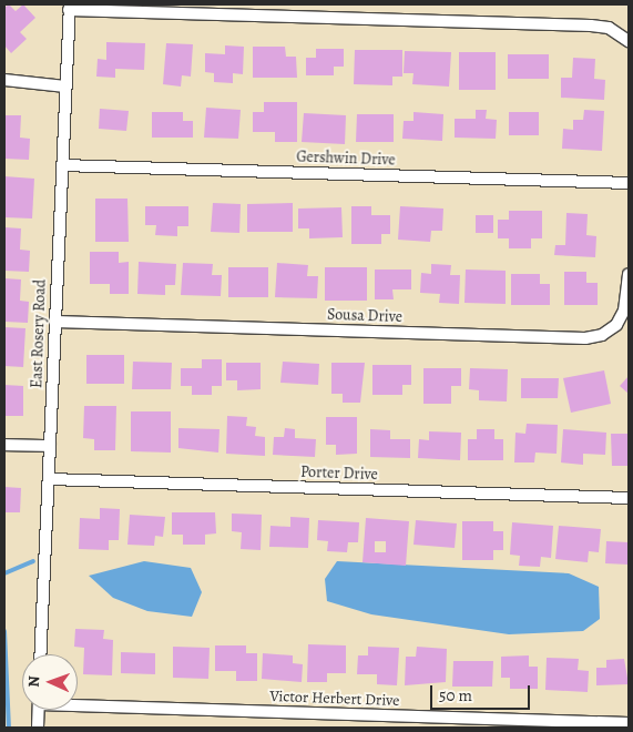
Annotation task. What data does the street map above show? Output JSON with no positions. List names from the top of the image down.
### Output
{
  "streets": {
    "street": [
      "Gershwin Drive",
      "Sousa Drive",
      "East Rosery Road",
      "Porter Drive",
      "Victor Herbert Drive"
    ]
  },
  "crossings": [
    ["Gershwin Drive", "East Rosery Road"],
    ["Sousa Drive", "East Rosery Road"],
    ["East Rosery Road", "Porter Drive"]
  ],
  "scale_bar": "50 m",
  "north": "left"
}
